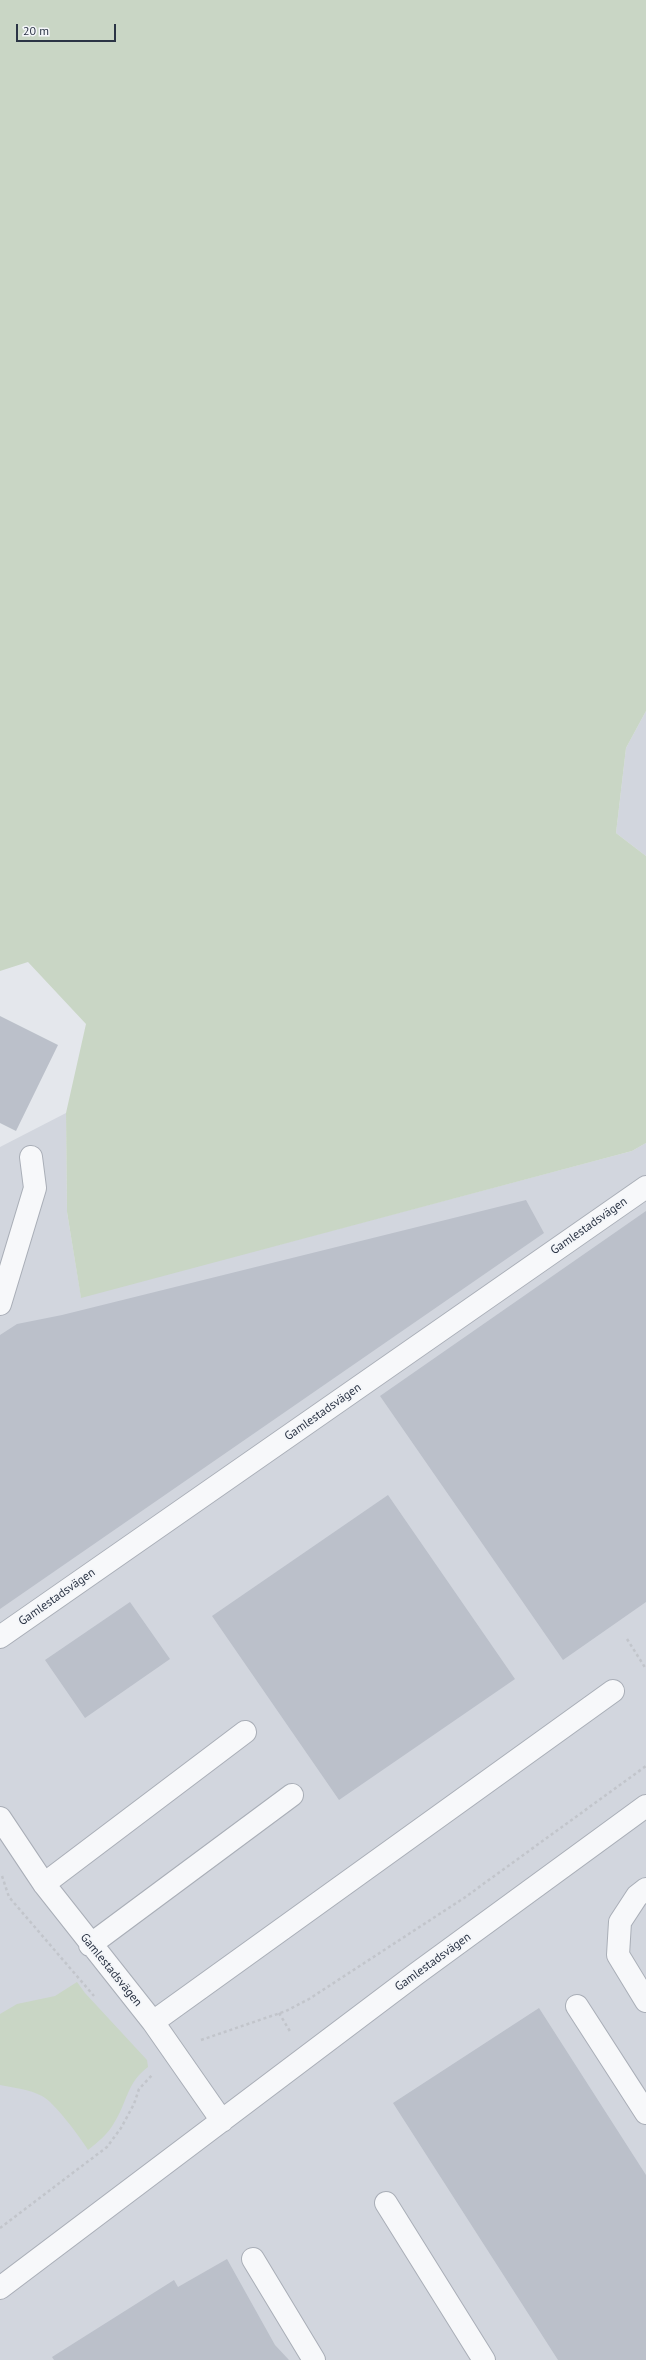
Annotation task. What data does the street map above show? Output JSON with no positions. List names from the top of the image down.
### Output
{
  "streets": {
    "street": ["Gamlestadsvägen"]
  },
  "scale_bar": "20 m"
}
